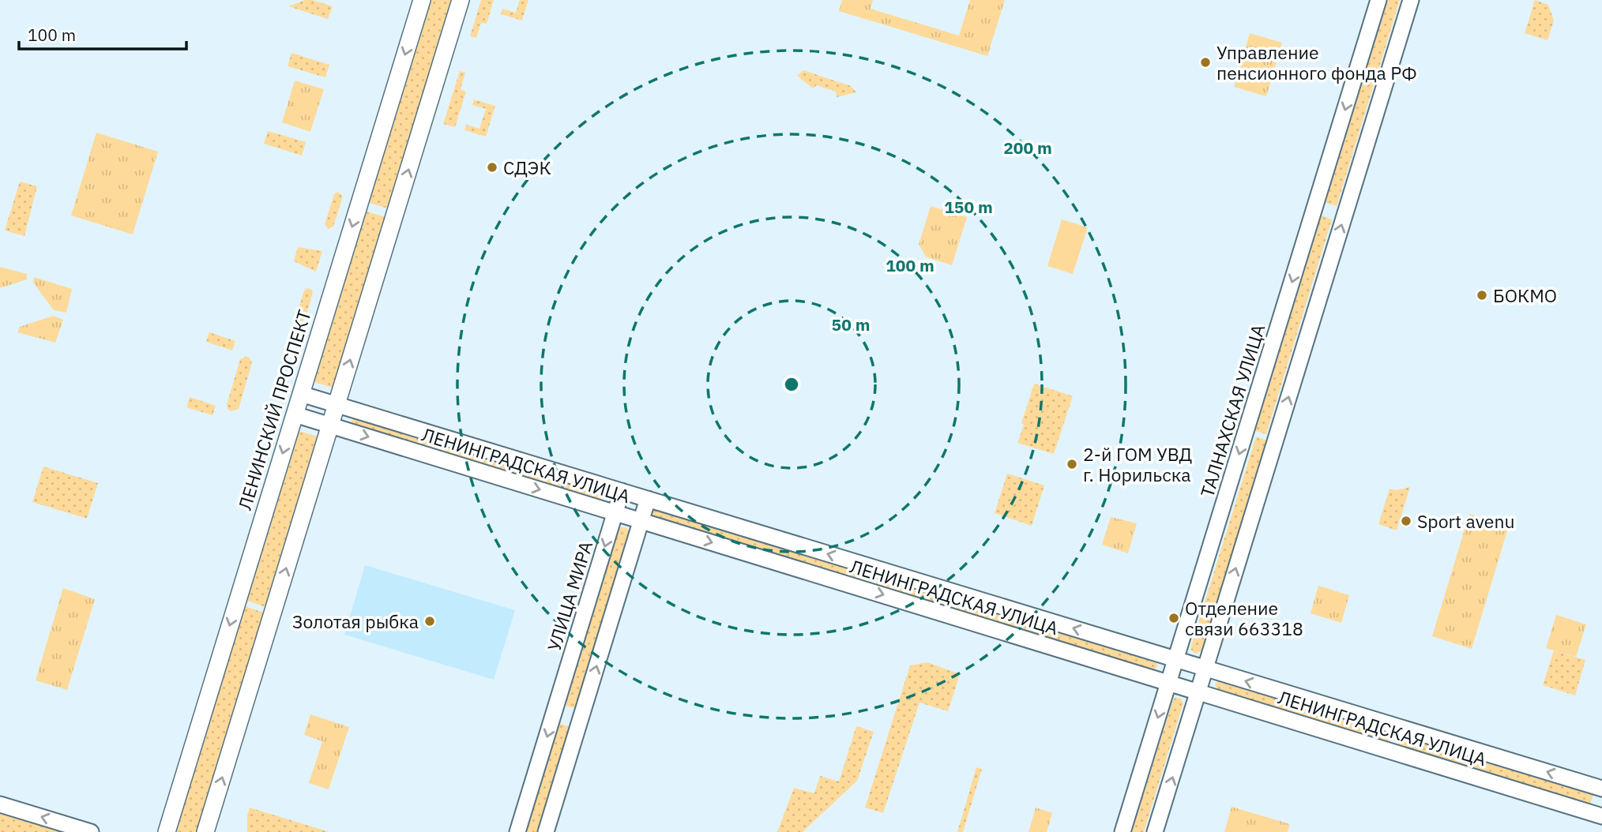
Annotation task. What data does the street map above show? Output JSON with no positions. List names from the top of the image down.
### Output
{
  "streets": {
    "main road": ["ЛЕНИНСКИЙ ПРОСПЕКТ"],
    "street": ["ТАЛНАХСКАЯ УЛИЦА", "ЛЕНИНГРАДСКАЯ УЛИЦА", "УЛИЦА МИРА"]
  },
  "crossings": [
    ["ЛЕНИНСКИЙ ПРОСПЕКТ", "ЛЕНИНГРАДСКАЯ УЛИЦА"],
    ["ТАЛНАХСКАЯ УЛИЦА", "ЛЕНИНГРАДСКАЯ УЛИЦА"],
    ["ЛЕНИНГРАДСКАЯ УЛИЦА", "УЛИЦА МИРА"]
  ],
  "places": [
    "Управление пенсионного фонда РФ",
    "СДЭК",
    "БОКМО",
    "2-й ГОМ УВД г. Норильска",
    "Sport avenu",
    "Отделение связи 663318",
    "Золотая рыбка"
  ],
  "scale_bar": "100 m",
  "rings": [
    "200 m",
    "150 m",
    "100 m",
    "50 m"
  ]
}
